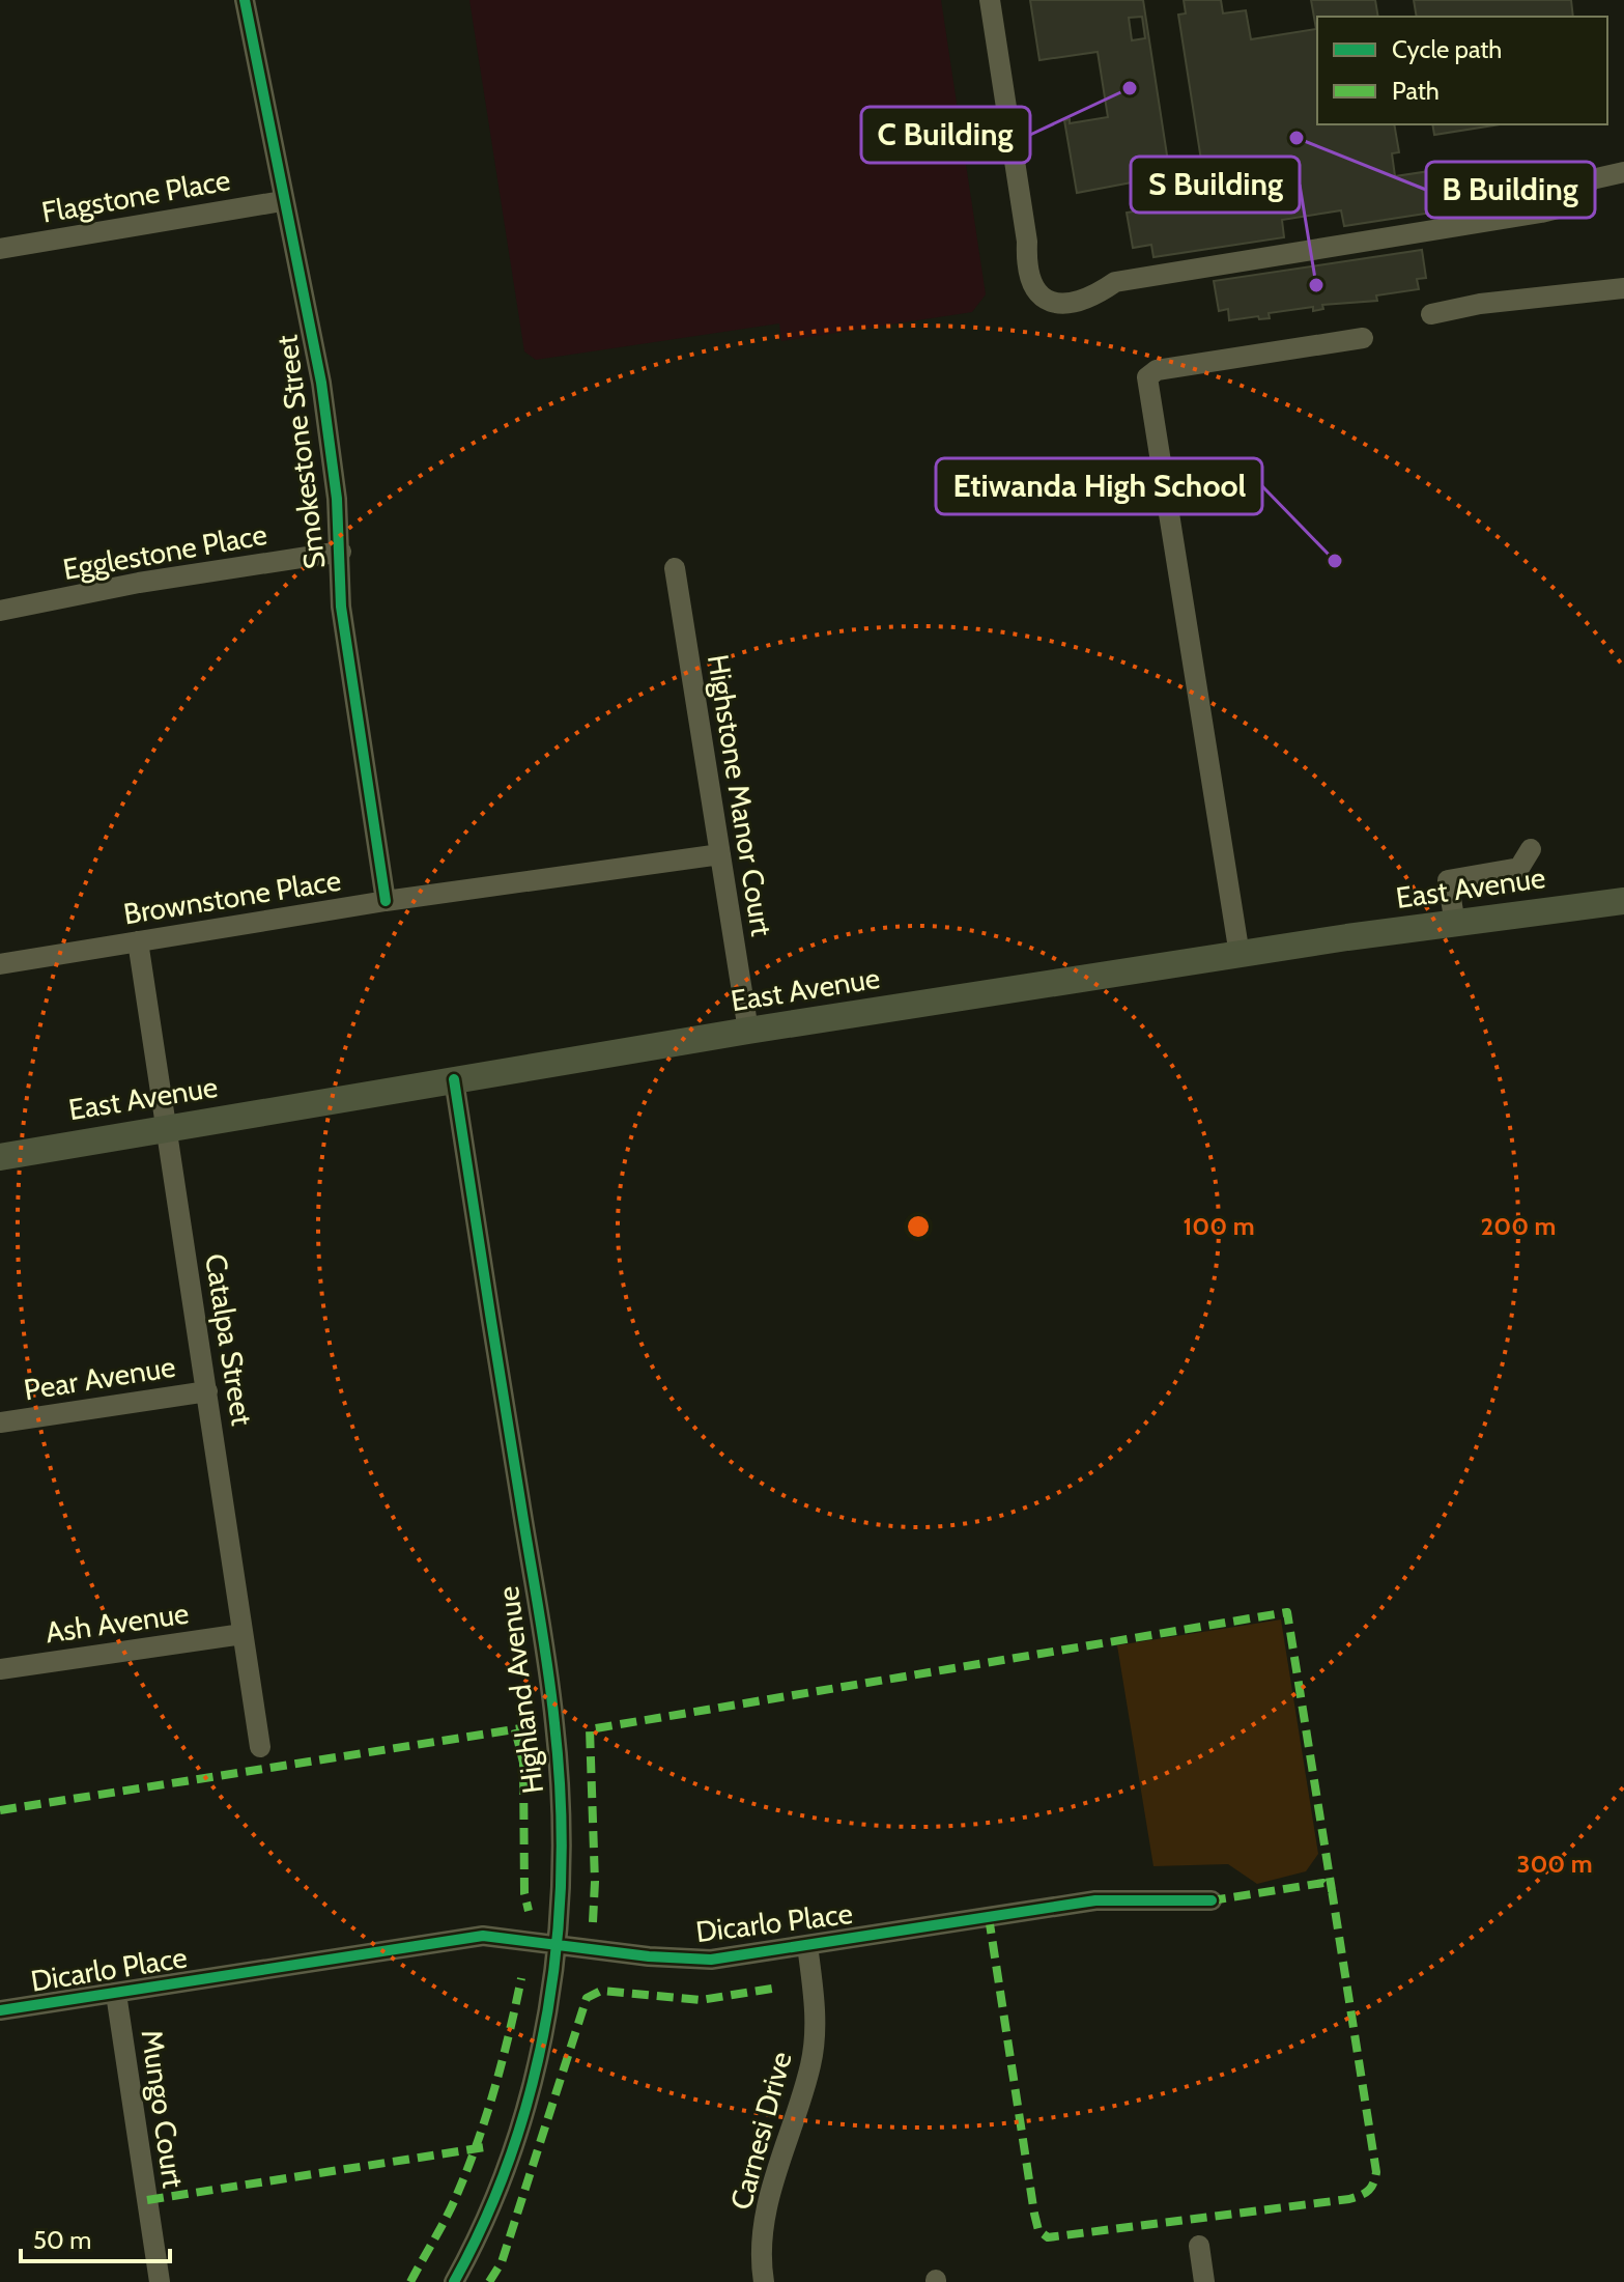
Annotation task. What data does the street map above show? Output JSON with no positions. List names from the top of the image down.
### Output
{
  "streets": {
    "main road": ["East Avenue"],
    "street": [
      "Flagstone Place",
      "Smokestone Street",
      "Egglestone Place",
      "Highstone Manor Court",
      "Brownstone Place",
      "Catalpa Street",
      "Pear Avenue",
      "Ash Avenue",
      "Highland Avenue",
      "Dicarlo Place",
      "Mungo Court",
      "Carnesi Drive"
    ]
  },
  "crossings": [
    ["Flagstone Place", "Smokestone Street"],
    ["Smokestone Street", "Egglestone Place"],
    ["Smokestone Street", "Brownstone Place"],
    ["Highstone Manor Court", "East Avenue"],
    ["Highstone Manor Court", "Brownstone Place"],
    ["East Avenue", "Catalpa Street"],
    ["East Avenue", "Highland Avenue"],
    ["Brownstone Place", "Catalpa Street"],
    ["Catalpa Street", "Pear Avenue"],
    ["Catalpa Street", "Ash Avenue"],
    ["Highland Avenue", "Dicarlo Place"],
    ["Dicarlo Place", "Mungo Court"],
    ["Dicarlo Place", "Carnesi Drive"]
  ],
  "places": [
    "C Building",
    "B Building",
    "S Building",
    "Etiwanda High School"
  ],
  "legend": ["Cycle path", "Path"],
  "scale_bar": "50 m",
  "rings": ["100 m", "200 m", "300 m"]
}
